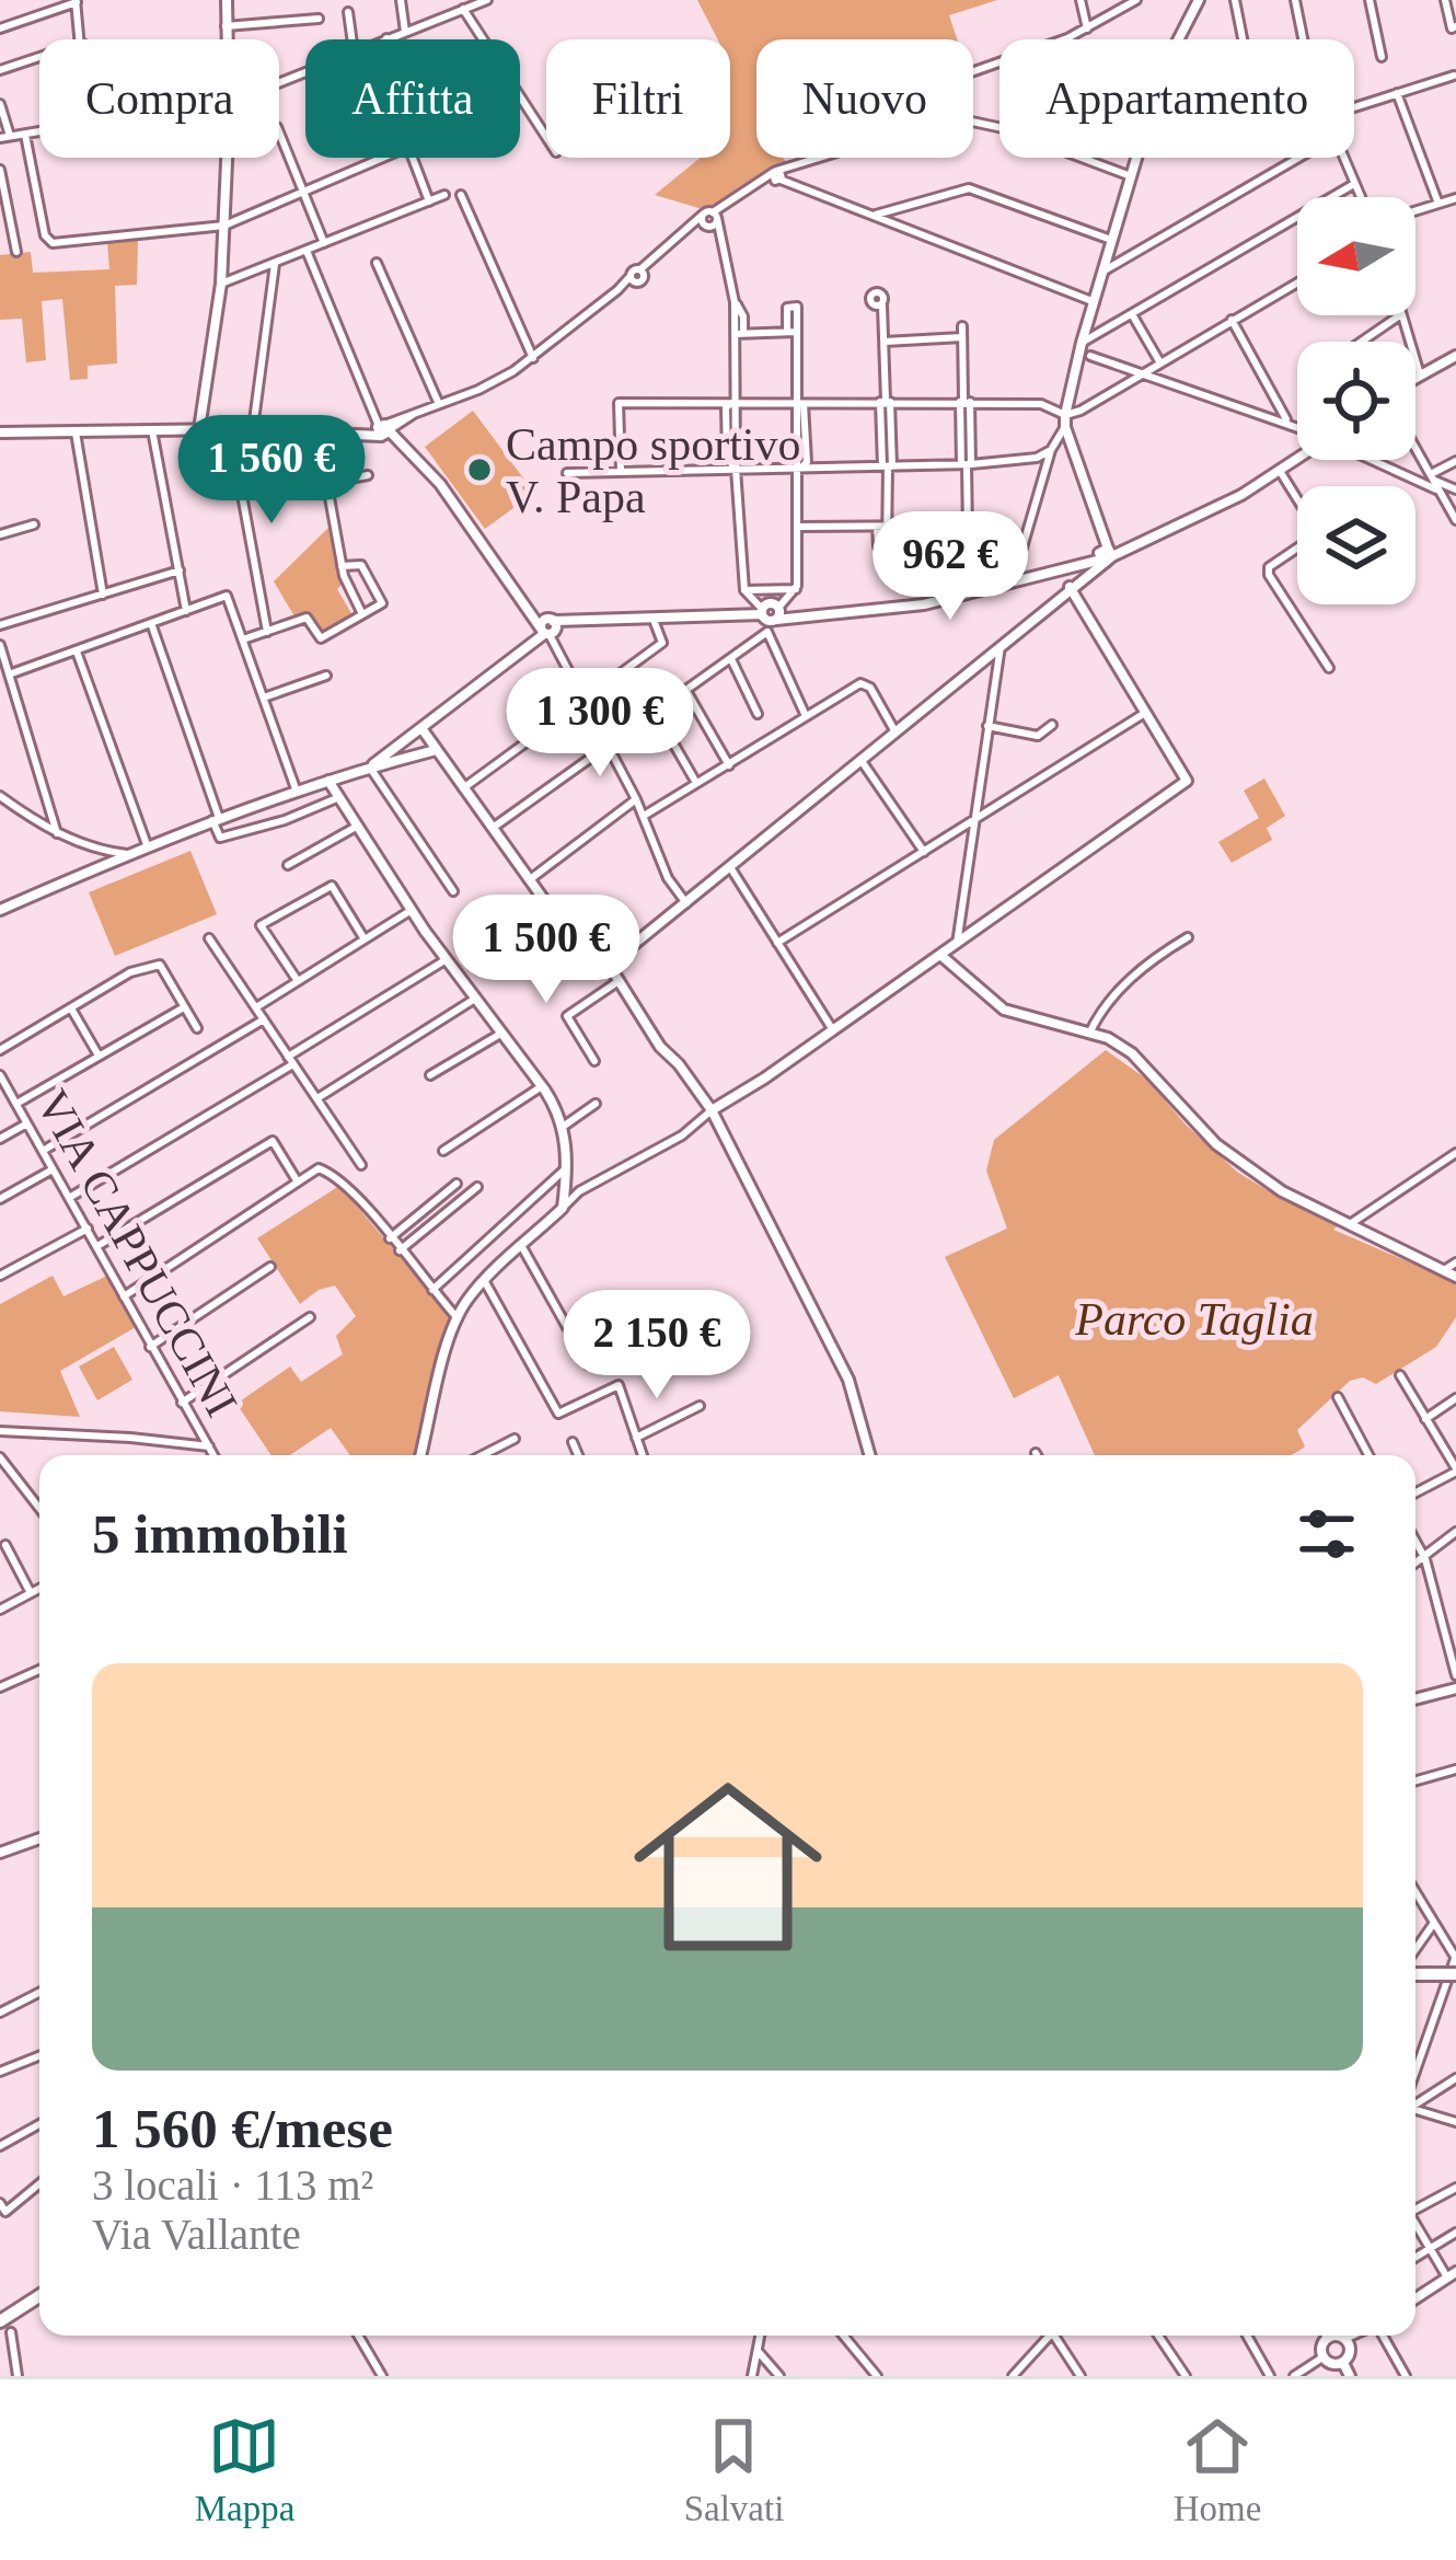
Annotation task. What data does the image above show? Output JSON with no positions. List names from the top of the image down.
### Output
{
  "streets": {
    "street": ["VIA CAPPUCCINI"]
  },
  "parks": ["Parco Taglia"],
  "places": ["Campo sportivo V. Papa"],
  "north": "left",
  "page": {
    "chip": [
      "Compra",
      "Affitta",
      "Filtri",
      "Nuovo",
      "Appartamento"
    ],
    "price": [
      "1 560 €",
      "962 €",
      "1 300 €",
      "1 500 €",
      "2 150 €"
    ],
    "heading": "5 immobili",
    "list": [
      {
        "name": "1 560 €/mese",
        "note": "3 locali · 113 m² · Via Vallante"
      }
    ],
    "tabs": ["Mappa", "Salvati", "Home"]
  }
}
